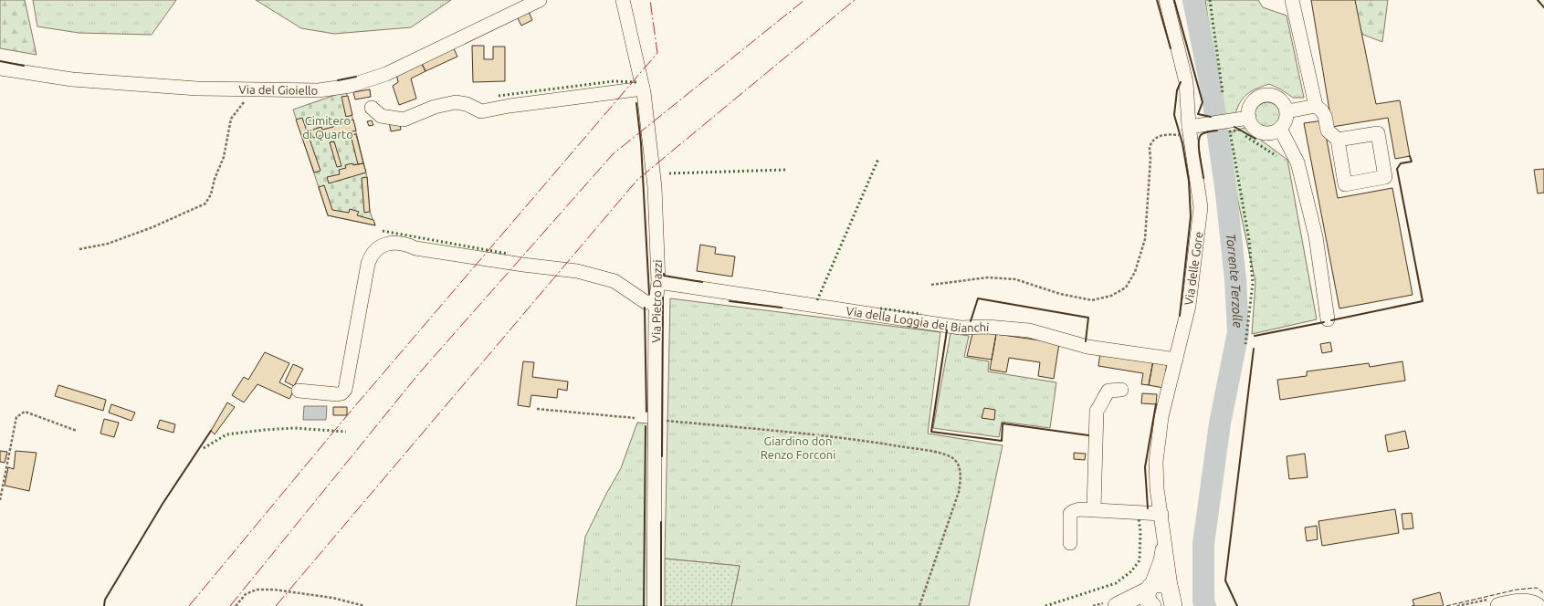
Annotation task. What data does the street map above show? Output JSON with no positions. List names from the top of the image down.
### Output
{
  "streets": {
    "main road": ["Via delle Gore"],
    "street": ["Via del Gioiello", "Via Pietro Dazzi", "Via della Loggia dei Bianchi"]
  },
  "crossings": [
    ["Via delle Gore", "Via della Loggia dei Bianchi"],
    ["Via Pietro Dazzi", "Via della Loggia dei Bianchi"]
  ],
  "water": ["Torrente Terzolle"],
  "parks": ["Cimitero di Quarto", "Giardino don Renzo Forconi"]
}
